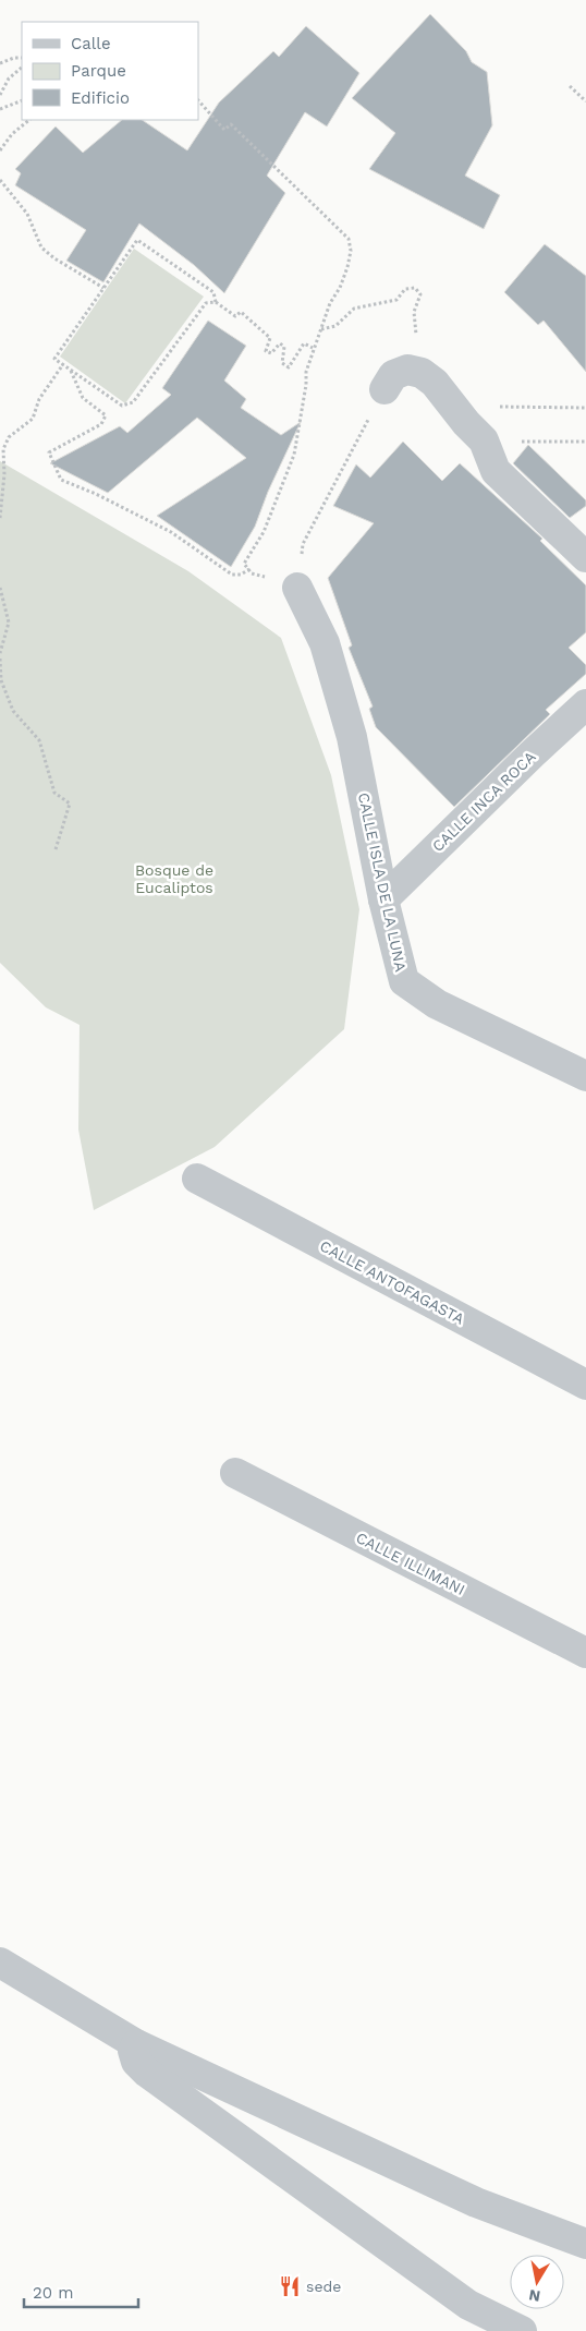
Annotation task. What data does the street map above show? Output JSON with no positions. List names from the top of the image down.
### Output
{
  "streets": {
    "street": [
      "CALLE INCA ROCA",
      "CALLE ISLA DE LA LUNA",
      "CALLE ANTOFAGASTA",
      "CALLE ILLIMANI"
    ]
  },
  "crossings": [
    ["CALLE INCA ROCA", "CALLE ISLA DE LA LUNA"]
  ],
  "parks": ["Bosque de Eucaliptos"],
  "places": {
    "restaurant": ["sede"]
  },
  "legend": ["Calle", "Parque", "Edificio"],
  "scale_bar": "20 m",
  "north": "bottom"
}
